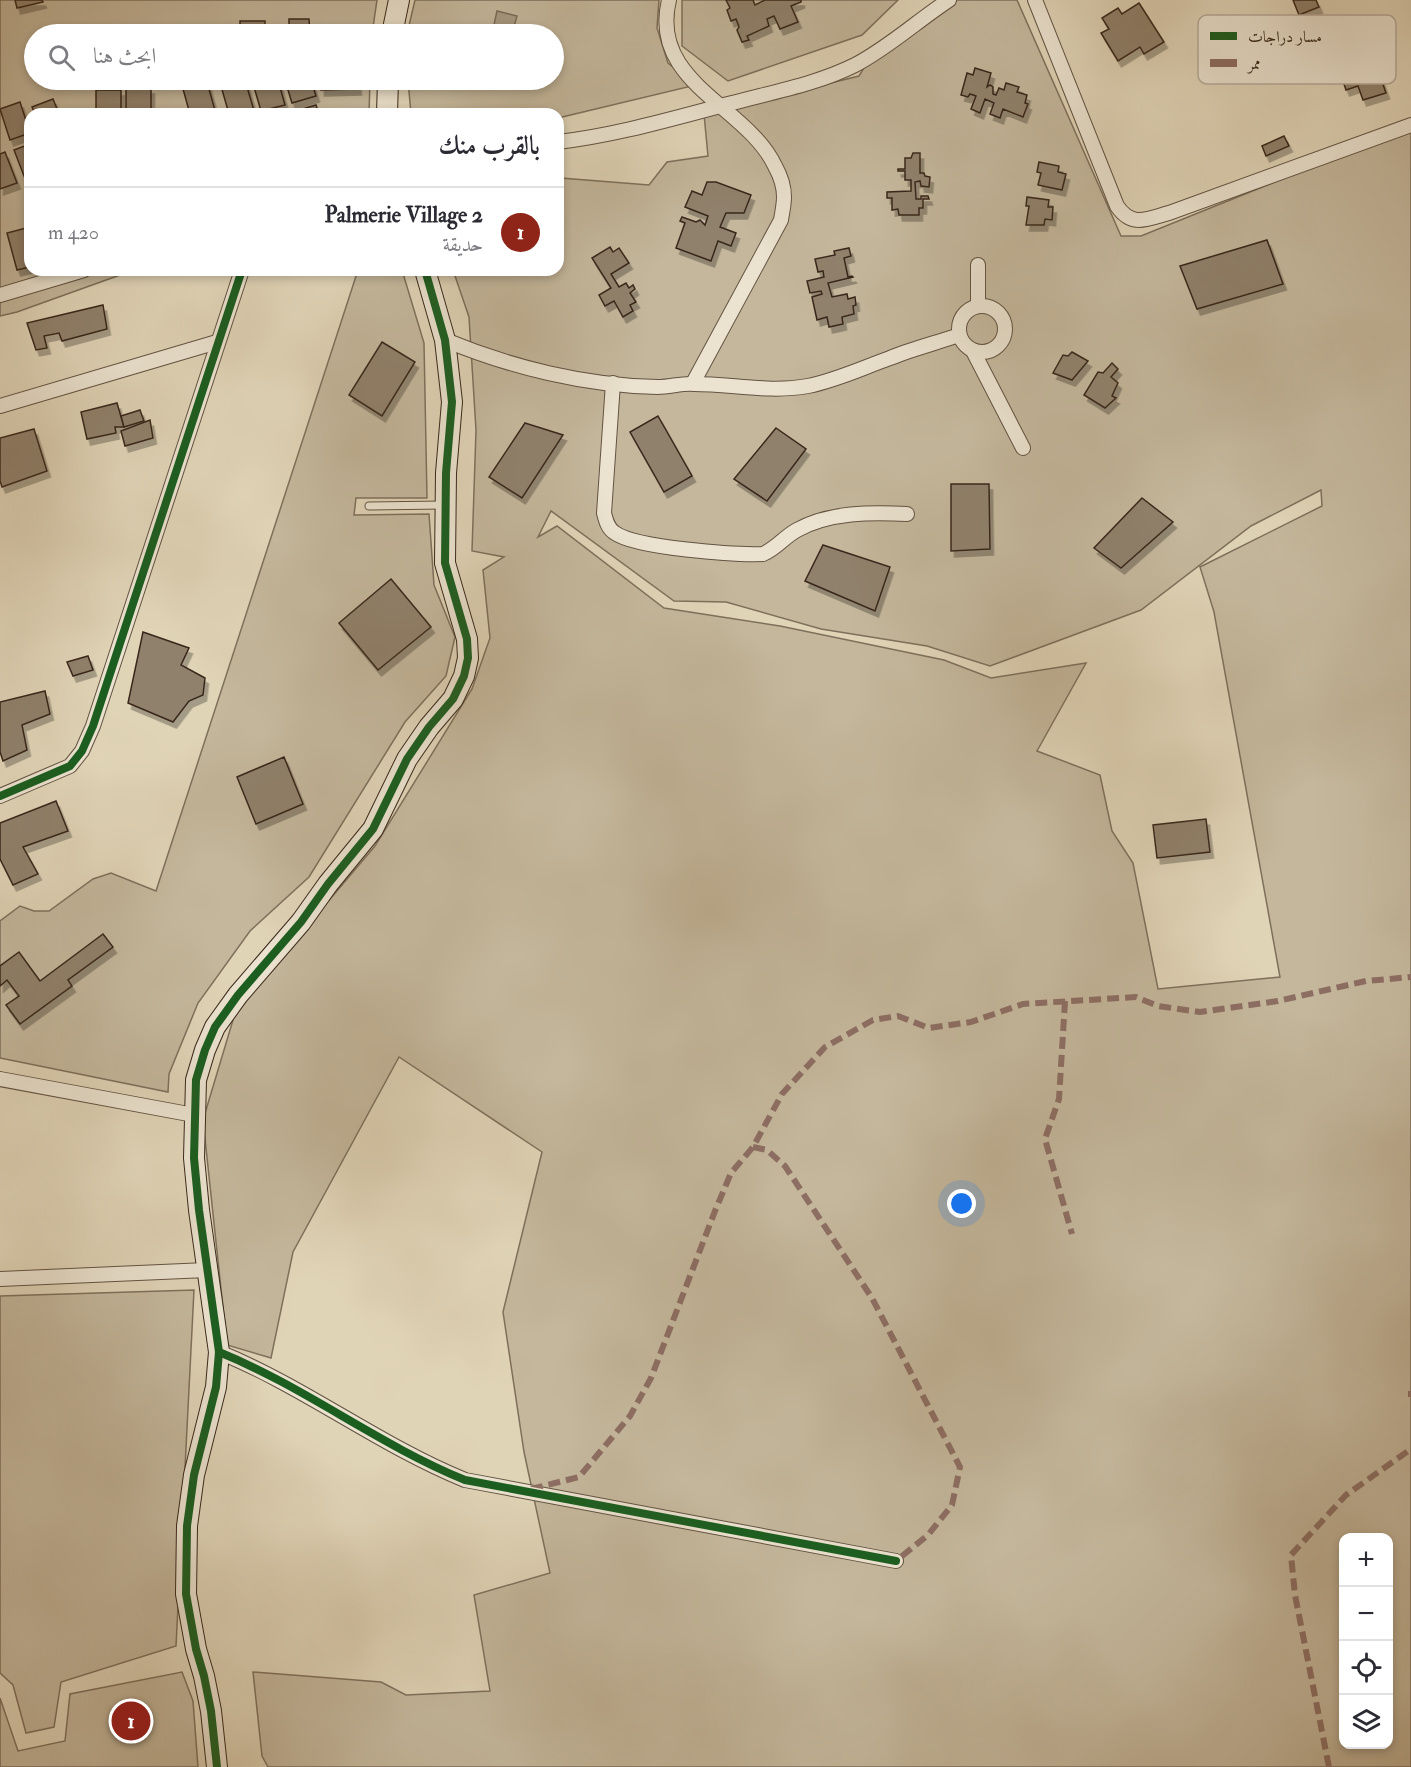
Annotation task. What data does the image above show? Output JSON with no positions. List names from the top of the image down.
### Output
{
  "legend": ["مسار دراجات", "ممر"],
  "page": {
    "search": "ابحث هنا",
    "heading": "بالقرب منك",
    "list": [
      {
        "mark": "1",
        "name": "Palmerie Village 2",
        "note": "حديقة",
        "value": "420 m"
      }
    ],
    "map_buttons": ["+", "−"],
    "pins": "1"
  }
}
